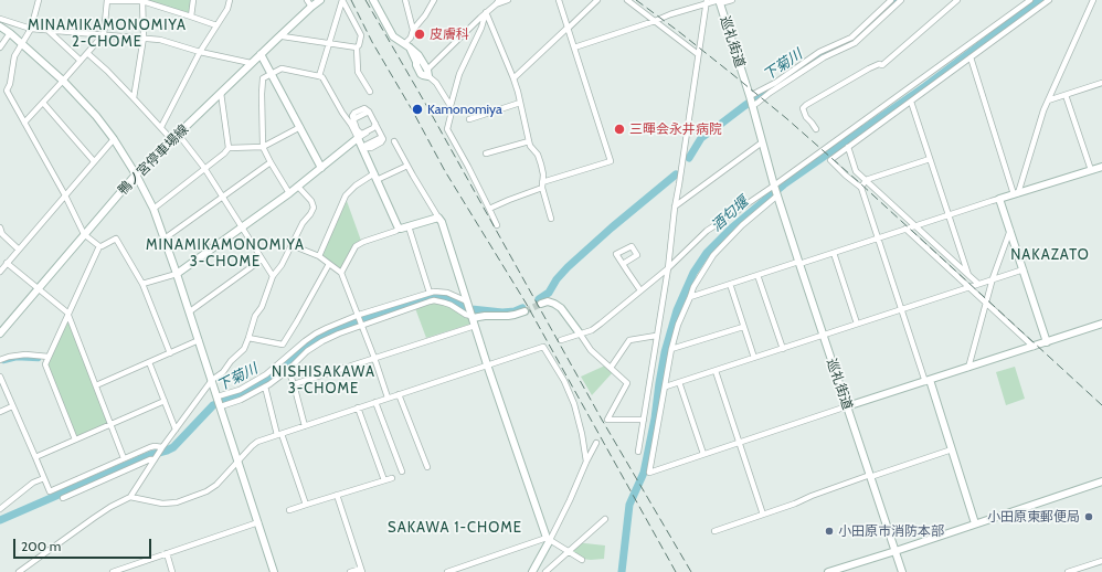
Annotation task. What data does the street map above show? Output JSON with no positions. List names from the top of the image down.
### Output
{
  "streets": {
    "street": ["巡礼街道", "鴨ノ宮停車場線"]
  },
  "districts": [
    "MINAMIKAMONOMIYA 2-CHOME",
    "MINAMIKAMONOMIYA 3-CHOME",
    "NAKAZATO",
    "NISHISAKAWA 3-CHOME",
    "SAKAWA 1-CHOME"
  ],
  "water": ["下菊川", "酒匂堰"],
  "places": [
    "皮膚科",
    "Kamonomiya",
    "三暉会永井病院",
    "小田原東郵便局",
    "小田原市消防本部"
  ],
  "scale_bar": "200 m"
}
